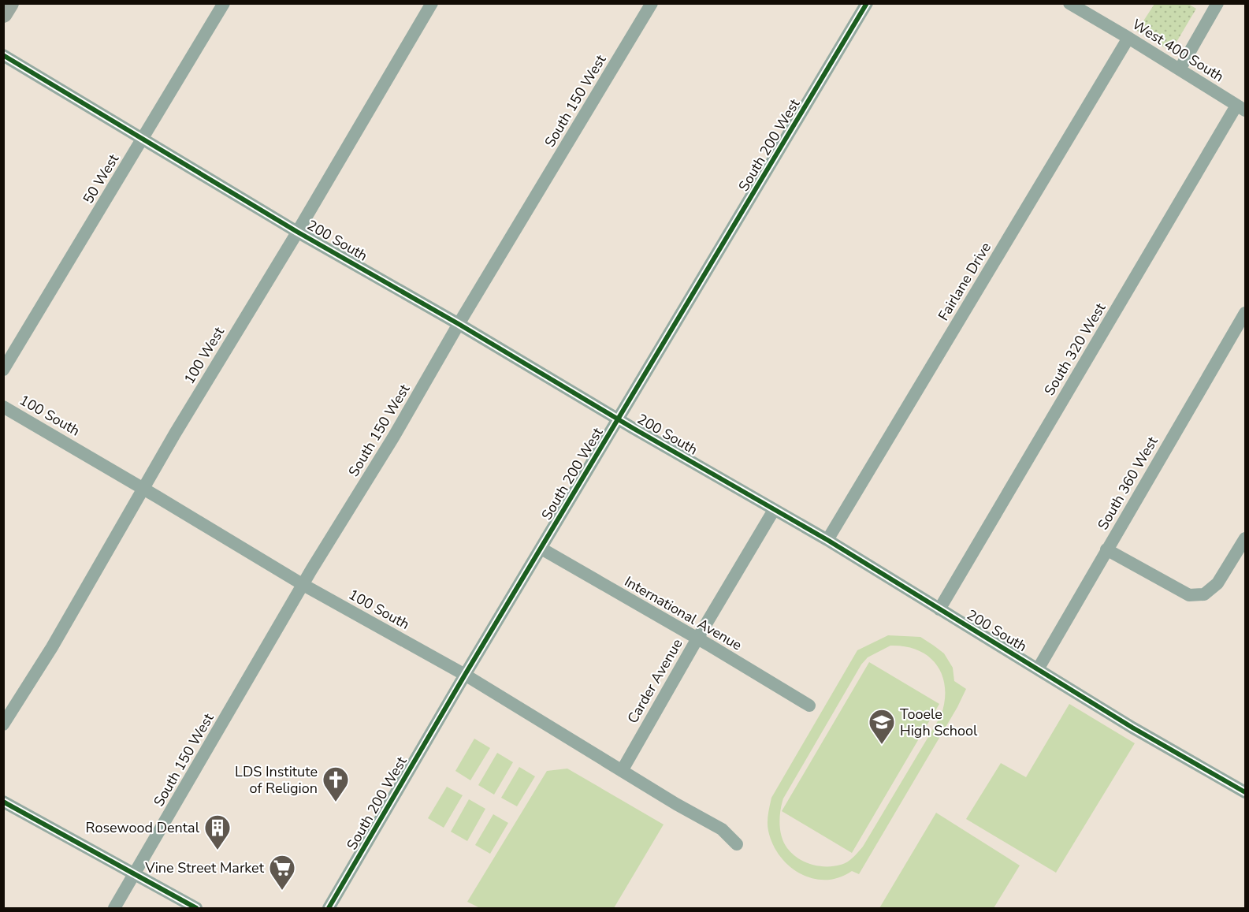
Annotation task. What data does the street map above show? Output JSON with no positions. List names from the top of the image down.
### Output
{
  "streets": {
    "street": [
      "West 400 South",
      "South 150 West",
      "South 200 West",
      "50 West",
      "200 South",
      "Fairlane Drive",
      "South 320 West",
      "100 West",
      "100 South",
      "South 360 West",
      "International Avenue",
      "Carder Avenue"
    ]
  },
  "crossings": [
    ["West 400 South", "Fairlane Drive"],
    ["West 400 South", "South 320 West"],
    ["South 150 West", "200 South"],
    ["South 150 West", "100 South"],
    ["South 200 West", "200 South"],
    ["South 200 West", "100 South"],
    ["South 200 West", "International Avenue"],
    ["50 West", "200 South"],
    ["200 South", "Fairlane Drive"],
    ["200 South", "South 320 West"],
    ["200 South", "100 West"],
    ["200 South", "South 360 West"],
    ["200 South", "Carder Avenue"],
    ["100 West", "100 South"],
    ["100 South", "Carder Avenue"],
    ["International Avenue", "Carder Avenue"]
  ],
  "places": {
    "school or university": ["Tooele High School"],
    "church": ["LDS Institute of Religion"],
    "building": ["Rosewood Dental"],
    "supermarket": ["Vine Street Market"]
  }
}
